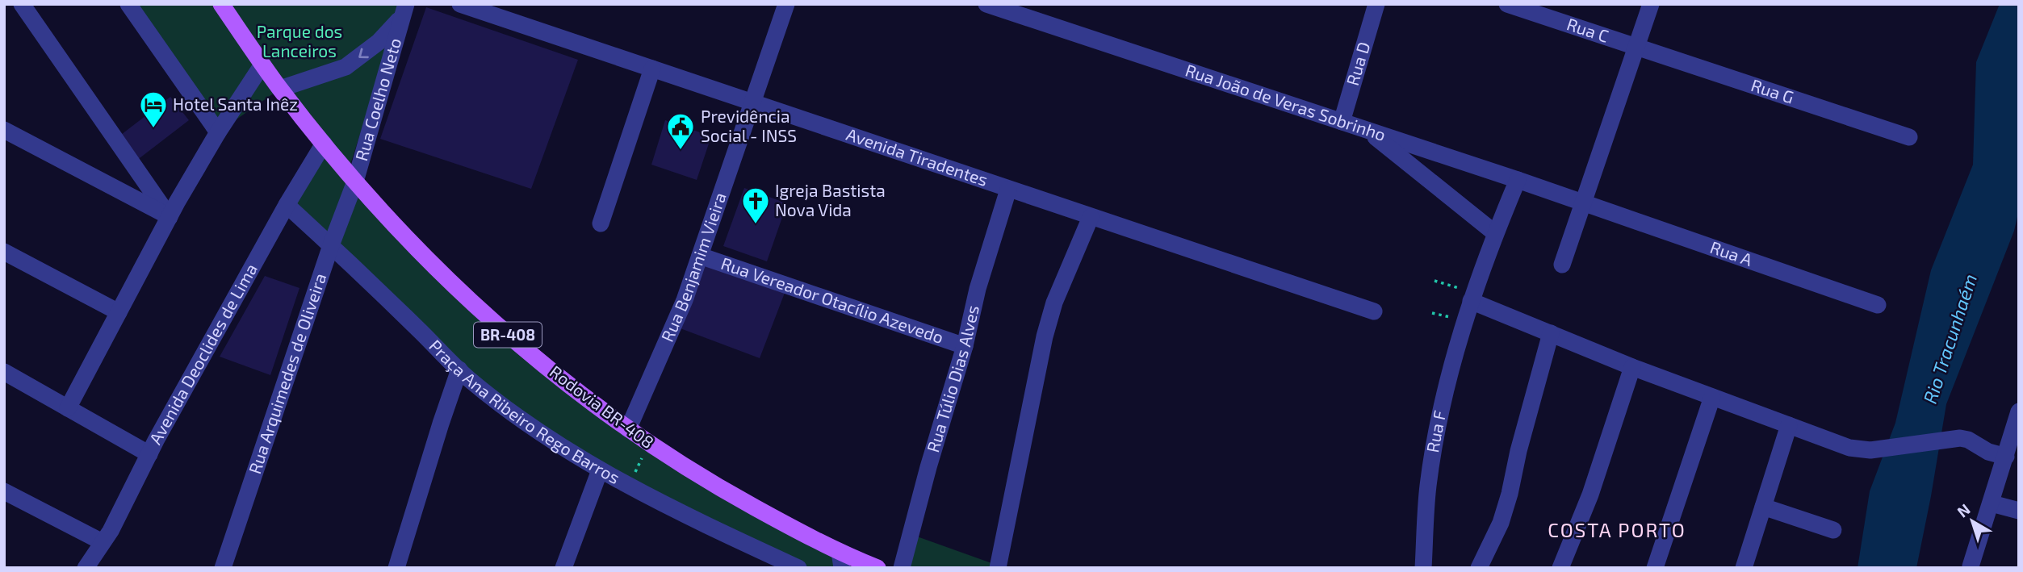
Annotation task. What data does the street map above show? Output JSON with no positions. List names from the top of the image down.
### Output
{
  "streets": {
    "main road": ["BR-408", "Rodovia BR-408"],
    "street": [
      "Rua C",
      "Rua D",
      "Rua G",
      "Rua Coelho Neto",
      "Rua João de Veras Sobrinho",
      "Avenida Tiradentes",
      "Rua A",
      "Rua Benjamim Vieira",
      "Rua Vereador Otacílio Azevedo",
      "Avenida Deoclides de Lima",
      "Rua Arquimedes de Oliveira",
      "Rua Túlio Dias Alves",
      "Praça Ana Ribeiro Rego Barros",
      "Rua F"
    ]
  },
  "crossings": [
    ["Rua C", "Rua G"],
    ["Rua D", "Rua João de Veras Sobrinho"],
    ["Rua Coelho Neto", "Rua Arquimedes de Oliveira"],
    ["Rua Coelho Neto", "Rodovia BR-408"],
    ["Rua João de Veras Sobrinho", "Rua A"],
    ["Rua João de Veras Sobrinho", "Rua F"],
    ["Avenida Tiradentes", "Rua Benjamim Vieira"],
    ["Avenida Tiradentes", "Rua Túlio Dias Alves"],
    ["Rua Benjamim Vieira", "Rua Vereador Otacílio Azevedo"],
    ["Rua Benjamim Vieira", "Rodovia BR-408"],
    ["Rua Vereador Otacílio Azevedo", "Rua Túlio Dias Alves"],
    ["Avenida Deoclides de Lima", "Rodovia BR-408"],
    ["Avenida Deoclides de Lima", "Praça Ana Ribeiro Rego Barros"],
    ["Rua Arquimedes de Oliveira", "Rodovia BR-408"],
    ["Rua Arquimedes de Oliveira", "Praça Ana Ribeiro Rego Barros"]
  ],
  "one_way": ["Rua Coelho Neto"],
  "districts": ["COSTA PORTO"],
  "water": ["Rio Tracunhaém"],
  "parks": ["Parque dos Lanceiros"],
  "places": {
    "hotel": ["Hotel Santa Inêz"],
    "public building": ["Previdência Social - INSS"],
    "church": ["Igreja Bastista Nova Vida"]
  },
  "north": "top left"
}
